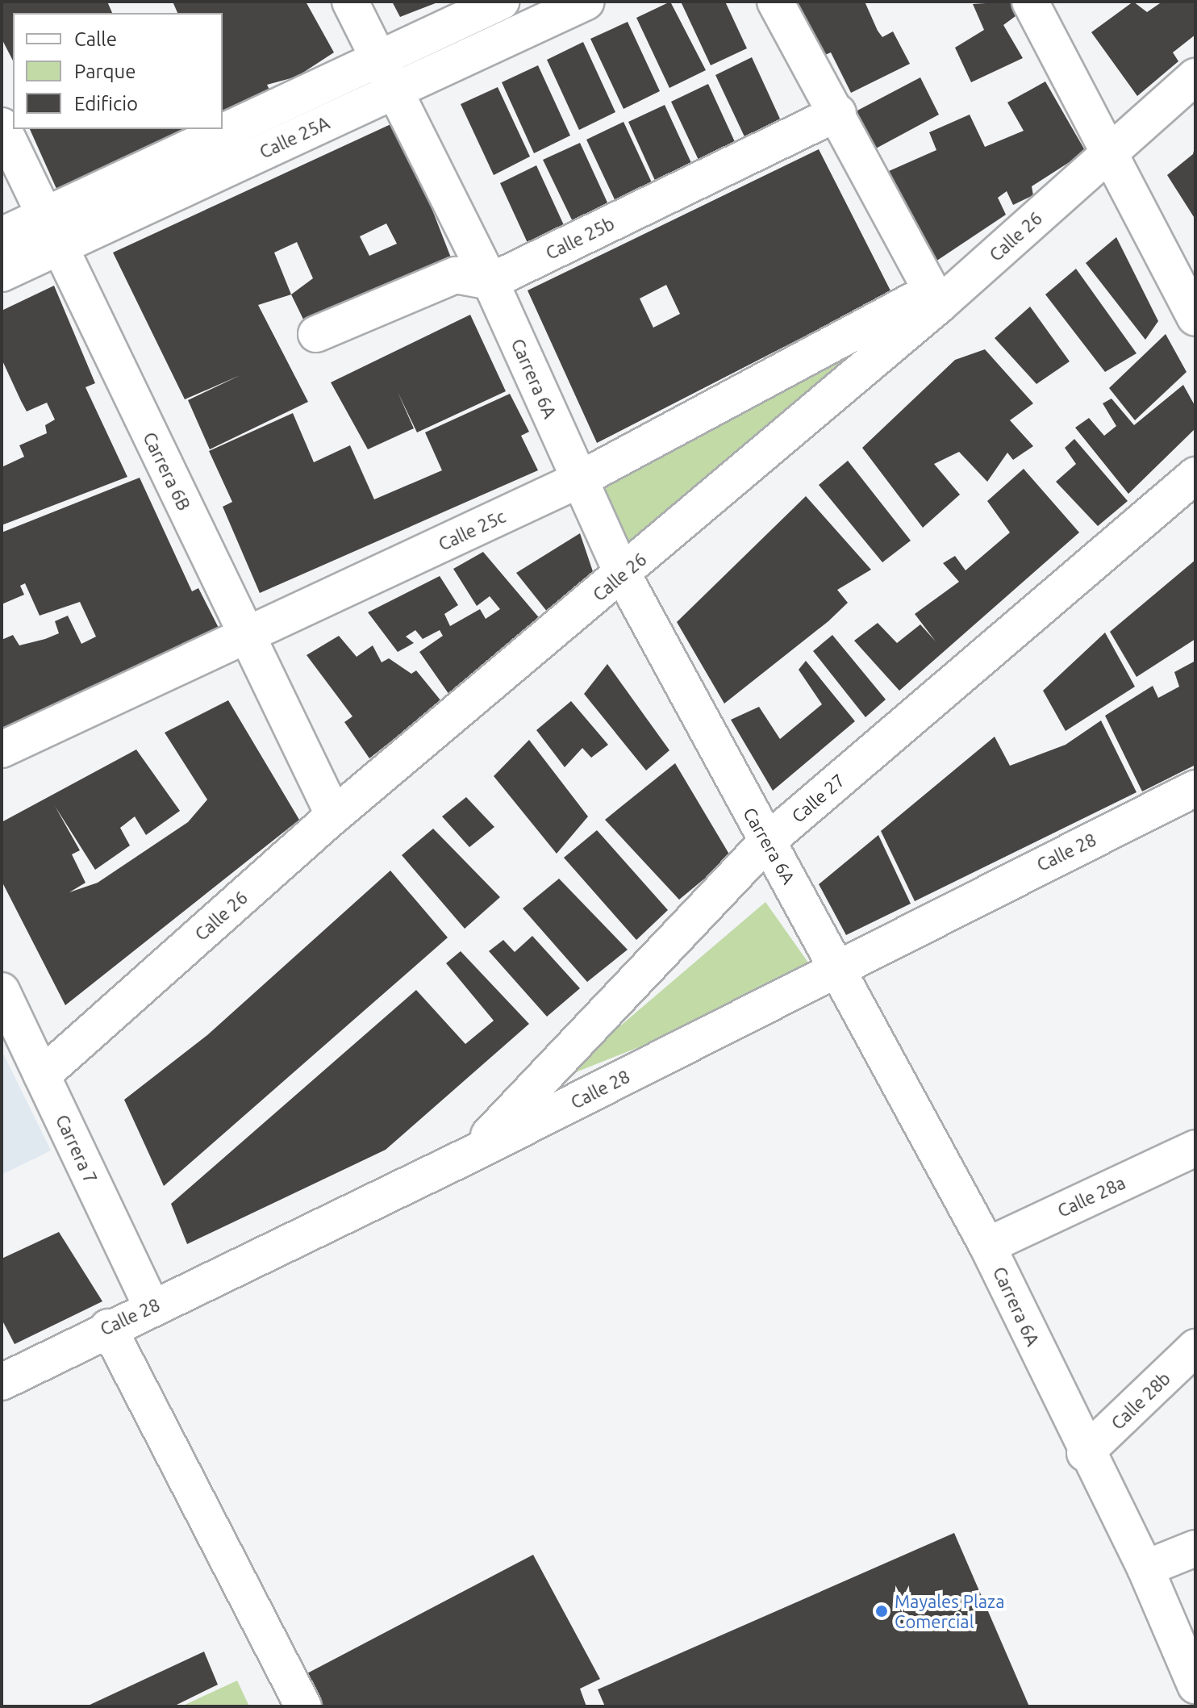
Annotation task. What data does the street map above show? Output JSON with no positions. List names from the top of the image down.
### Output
{
  "streets": {
    "street": [
      "Calle 25A",
      "Calle 26",
      "Calle 25b",
      "Carrera 6A",
      "Carrera 6B",
      "Calle 25c",
      "Calle 27",
      "Calle 28",
      "Carrera 7",
      "Calle 28a",
      "Calle 28b"
    ]
  },
  "crossings": [
    ["Calle 25A", "Carrera 6A"],
    ["Calle 25A", "Carrera 6B"],
    ["Calle 26", "Carrera 6A"],
    ["Calle 26", "Carrera 6B"],
    ["Calle 26", "Calle 25c"],
    ["Calle 26", "Carrera 7"],
    ["Calle 25b", "Carrera 6A"],
    ["Carrera 6A", "Calle 25c"],
    ["Carrera 6A", "Calle 27"],
    ["Carrera 6A", "Calle 28"],
    ["Carrera 6A", "Calle 28a"],
    ["Carrera 6A", "Calle 28b"],
    ["Carrera 6B", "Calle 25c"],
    ["Calle 27", "Calle 28"],
    ["Calle 28", "Carrera 7"]
  ],
  "places": ["Mayales Plaza Comercial"],
  "legend": ["Calle", "Parque", "Edificio"]
}
